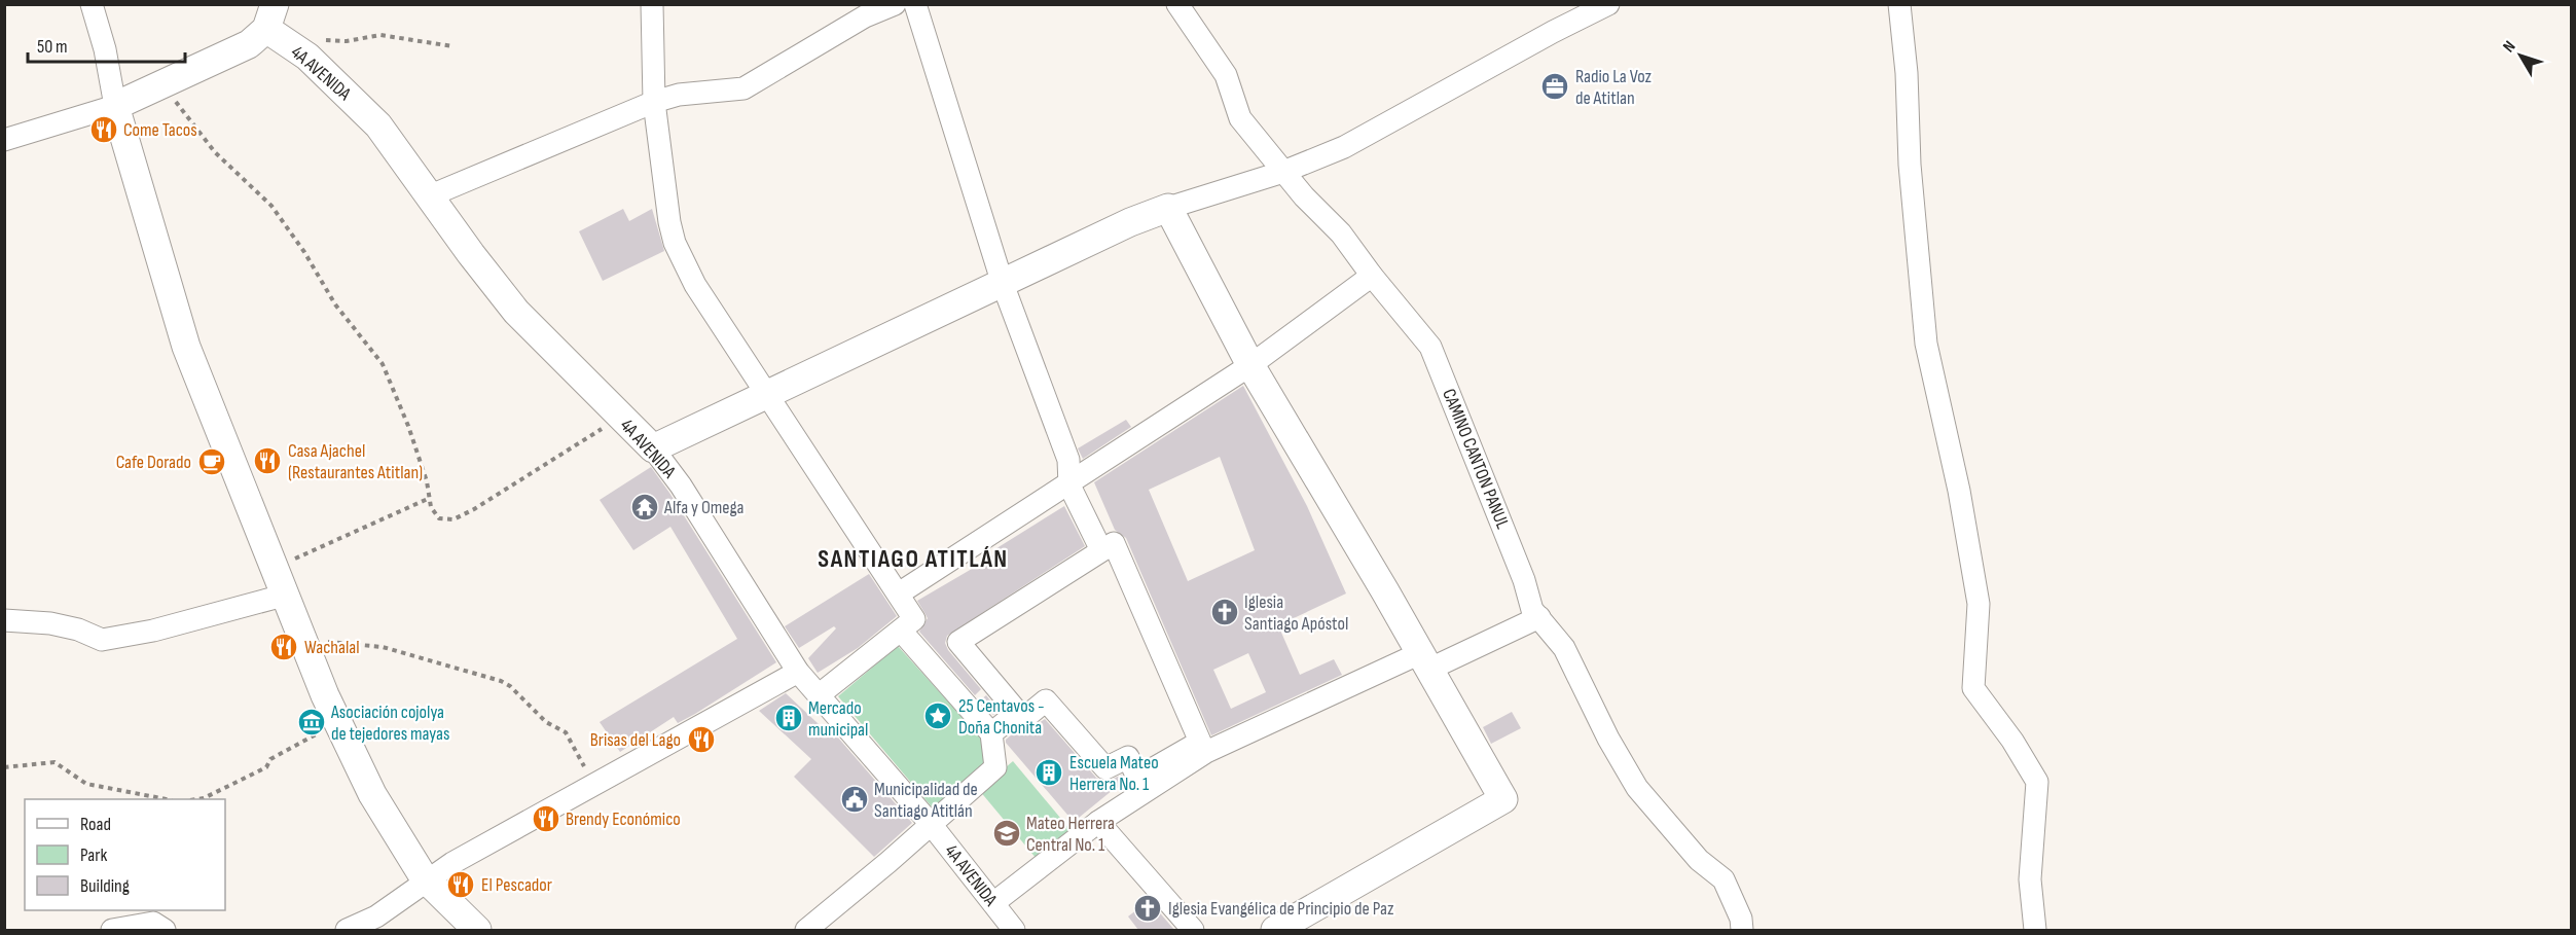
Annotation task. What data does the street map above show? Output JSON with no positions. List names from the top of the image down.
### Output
{
  "streets": {
    "main road": ["4A AVENIDA"],
    "street": ["CAMINO CANTON PANUL"]
  },
  "districts": ["SANTIAGO ATITLÁN"],
  "places": {
    "office": ["Radio La Voz de Atitlan"],
    "restaurant": [
      "Come Tacos",
      "Casa Ajachel (Restaurantes Atitlan)",
      "Wachalal",
      "Brisas del Lago",
      "Brendy Económico",
      "El Pescador"
    ],
    "cafe": ["Cafe Dorado"],
    "temple": ["Alfa y Omega"],
    "church": ["Iglesia Santiago Apóstol", "Iglesia Evangélica de Principio de Paz"],
    "place": ["25 Centavos - Doña Chonita"],
    "building": ["Mercado municipal", "Escuela Mateo Herrera No. 1"],
    "museum": ["Asociación cojolya de tejedores mayas"],
    "public building": ["Municipalidad de Santiago Atitlán"],
    "school or university": ["Mateo Herrera Central No. 1"]
  },
  "legend": ["Road", "Park", "Building"],
  "scale_bar": "50 m",
  "north": "top left"
}
